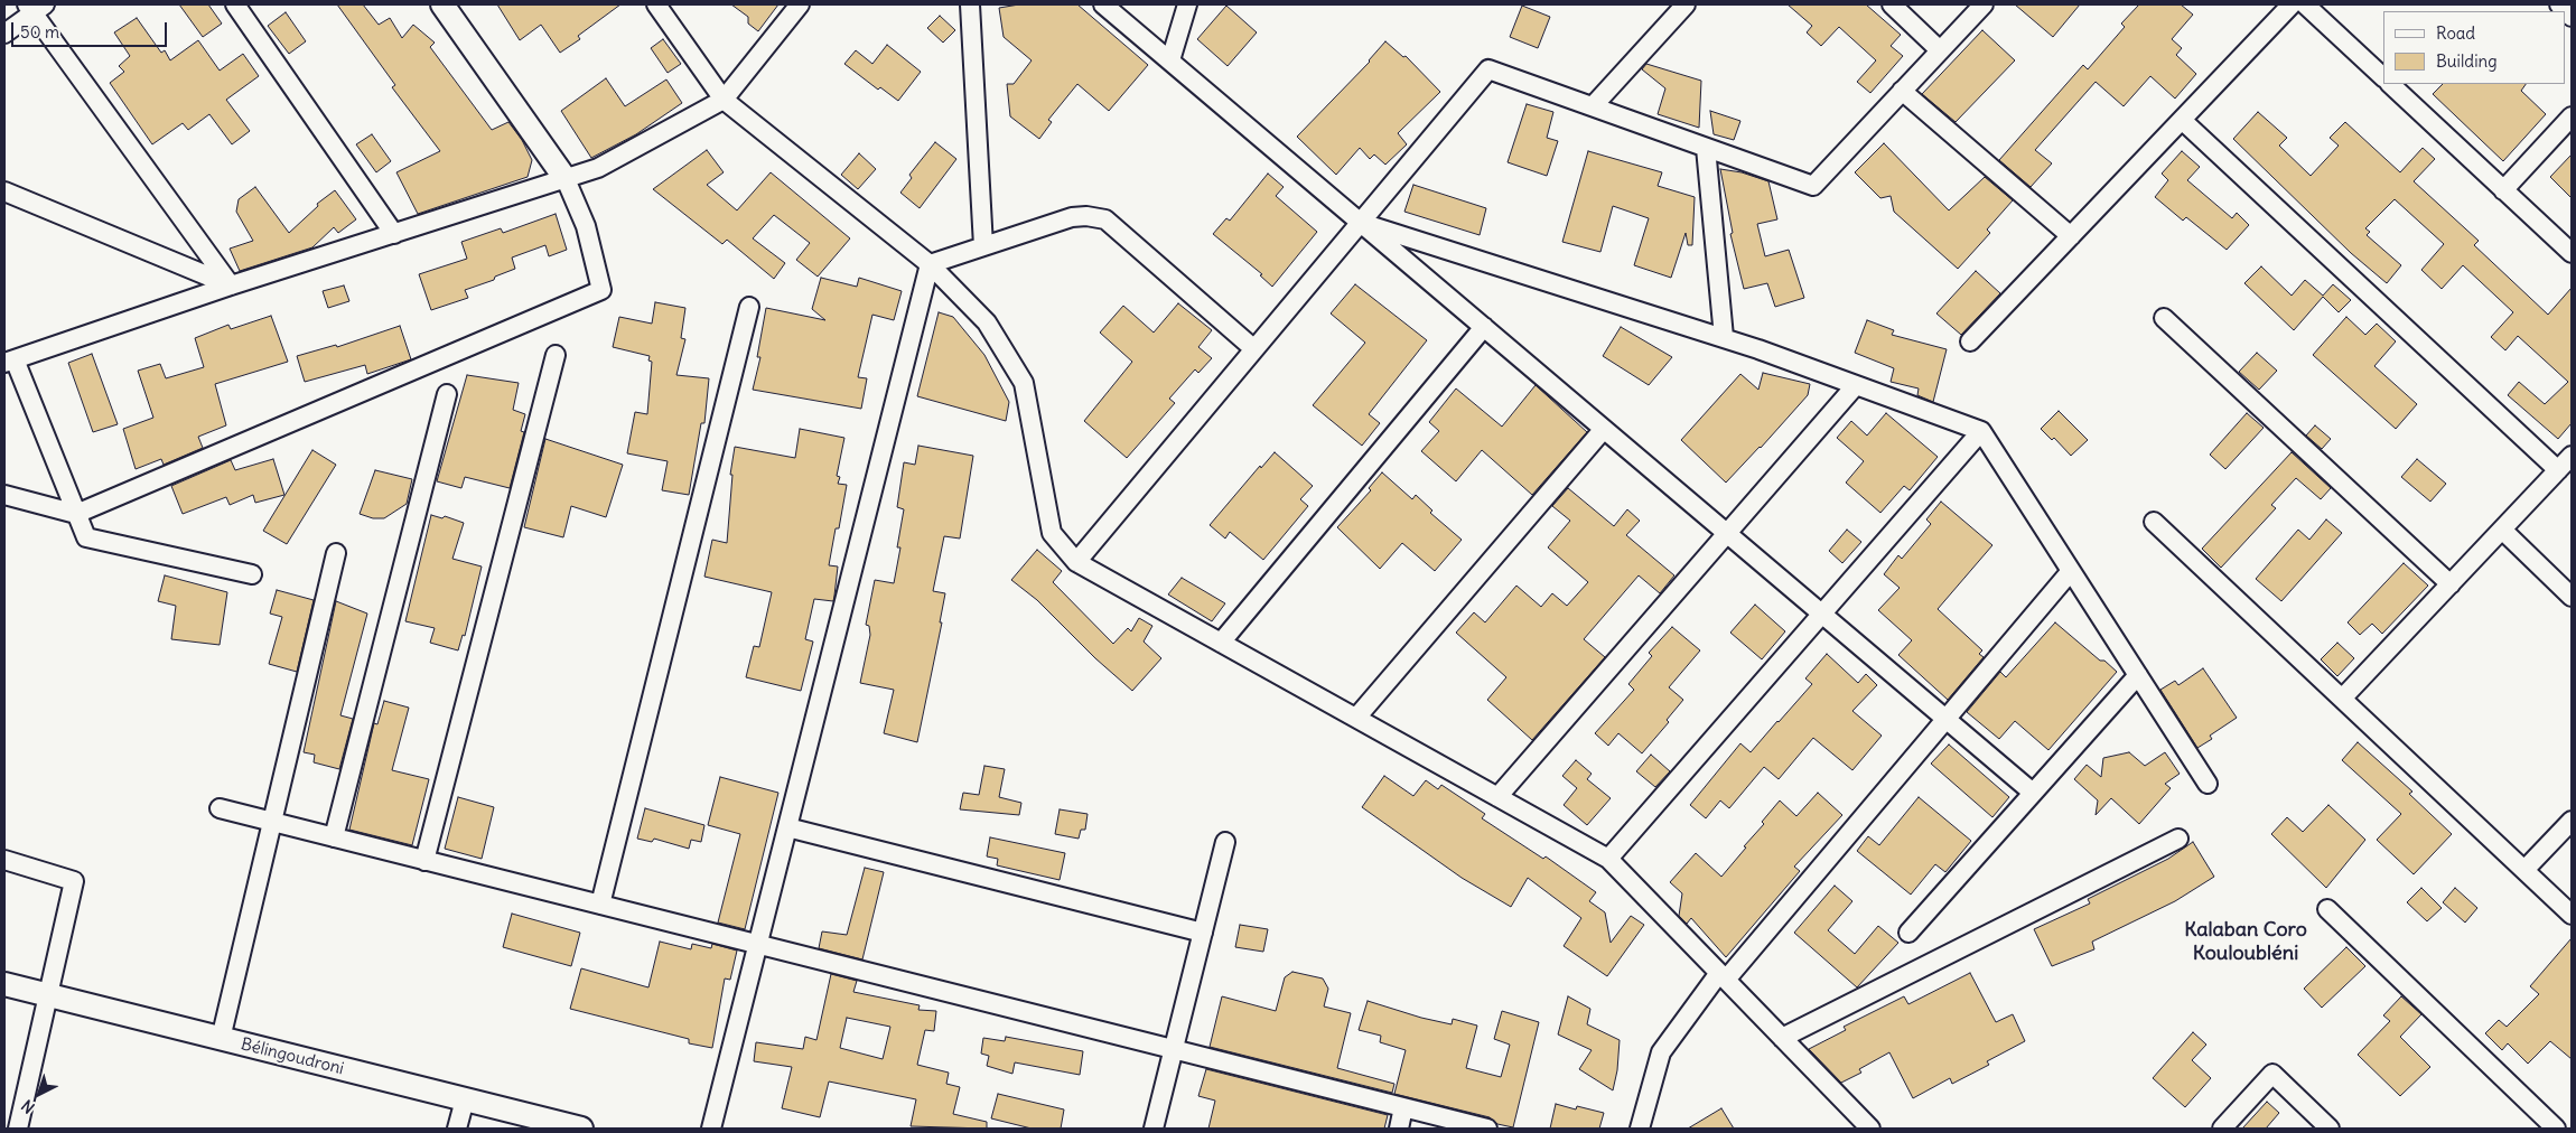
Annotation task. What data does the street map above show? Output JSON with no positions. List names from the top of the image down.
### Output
{
  "streets": {
    "street": ["Bélingoudroni"]
  },
  "districts": ["Kalaban Coro Kouloubléni"],
  "legend": ["Road", "Building"],
  "scale_bar": "50 m",
  "north": "bottom left"
}
